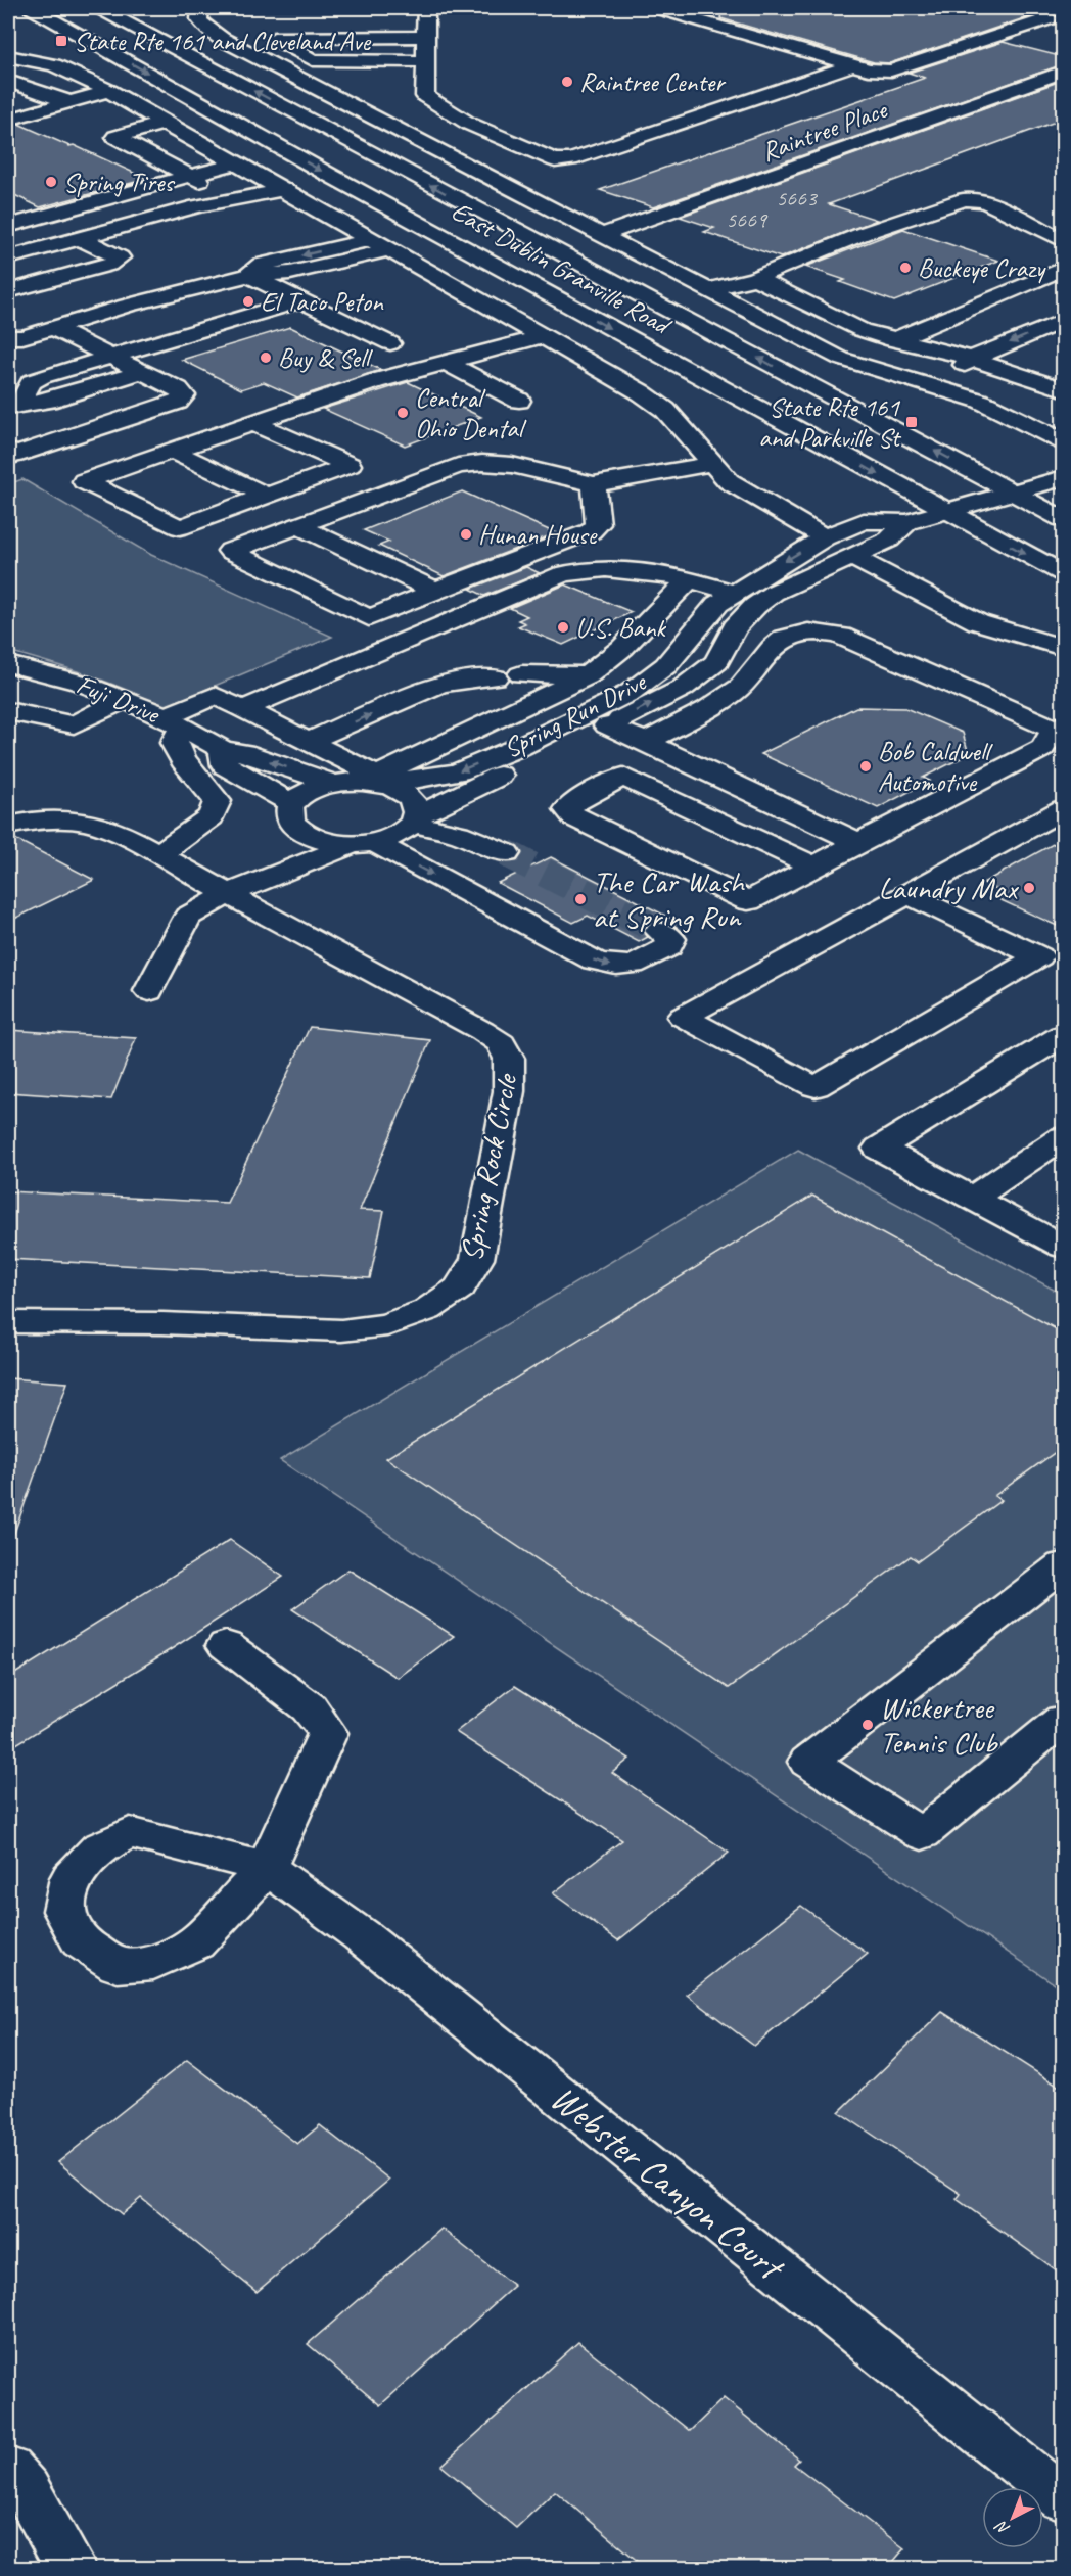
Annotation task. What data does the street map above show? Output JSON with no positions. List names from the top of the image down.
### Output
{
  "streets": {
    "street": [
      "Raintree Place",
      "East Dublin Granville Road",
      "Fuji Drive",
      "Spring Run Drive",
      "Spring Rock Circle",
      "Webster Canyon Court"
    ]
  },
  "crossings": [
    ["Raintree Place", "East Dublin Granville Road"],
    ["East Dublin Granville Road", "Spring Run Drive"]
  ],
  "places": {
    "transit": ["State Rte 161 and Cleveland Ave", "State Rte 161 and Parkville St"],
    "other": [
      "Raintree Center",
      "Spring Tires",
      "Buckeye Crazy",
      "El Taco Peton",
      "Buy & Sell",
      "Central Ohio Dental",
      "Hunan House",
      "U.S. Bank",
      "Bob Caldwell Automotive",
      "Laundry Max",
      "The Car Wash at Spring Run",
      "Wickertree Tennis Club"
    ]
  },
  "house_numbers": ["5663", "5669"],
  "north": "bottom left"
}
